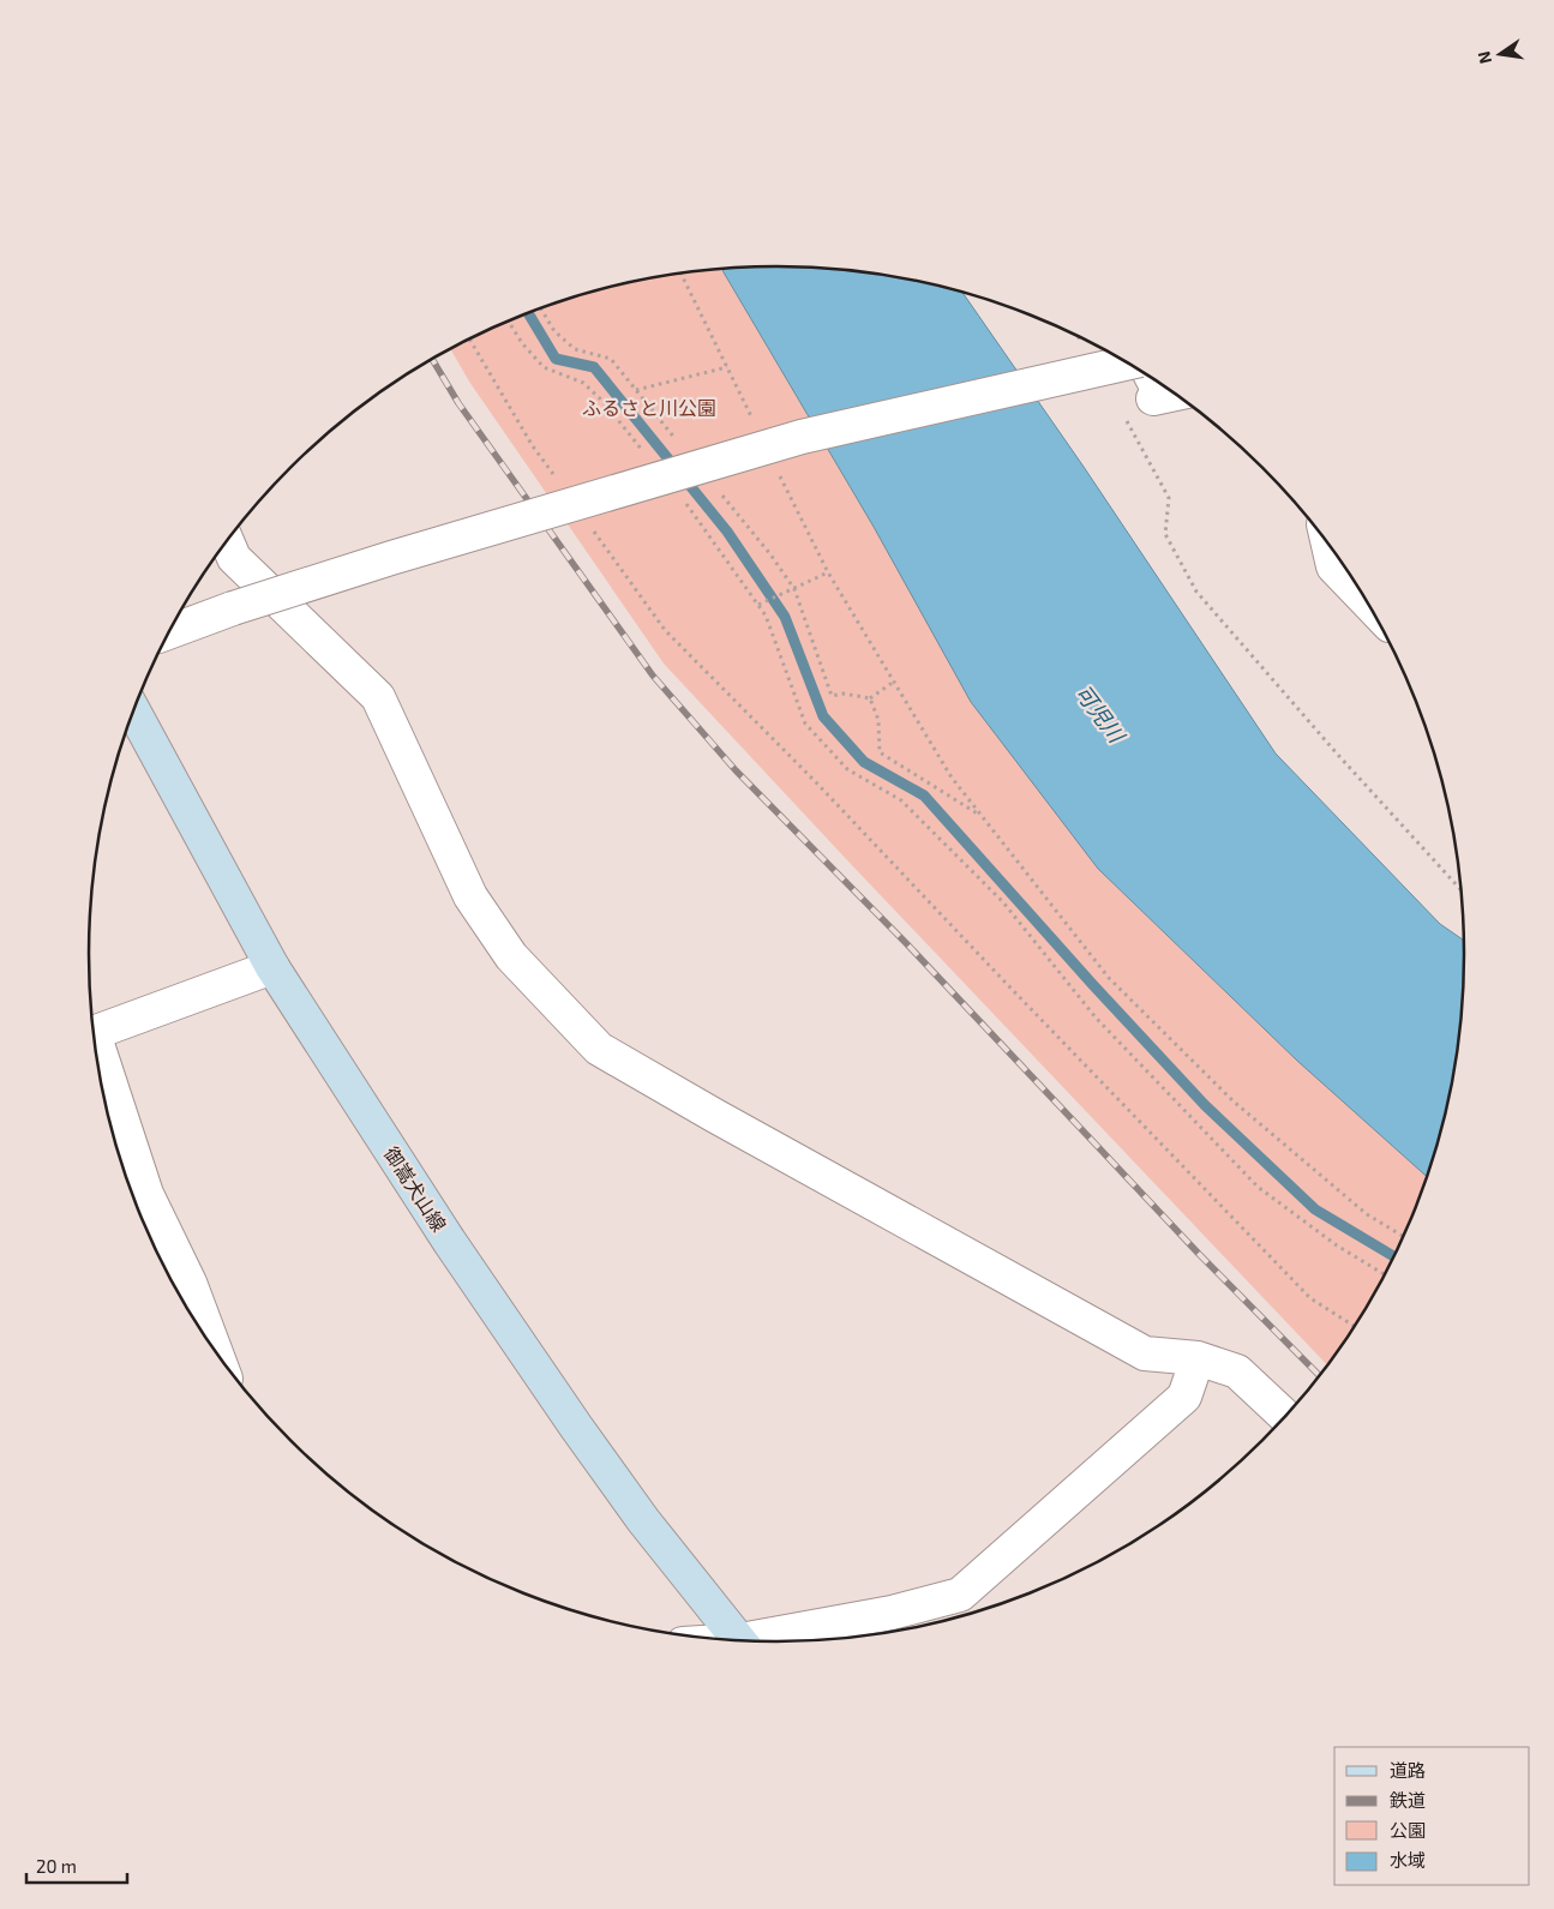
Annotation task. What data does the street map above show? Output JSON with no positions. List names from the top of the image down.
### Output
{
  "streets": {
    "main road": ["御嵩犬山線"]
  },
  "water": ["可児川"],
  "parks": ["ふるさと川公園"],
  "legend": [
    "道路",
    "鉄道",
    "公園",
    "水域"
  ],
  "scale_bar": "20 m",
  "north": "left"
}
